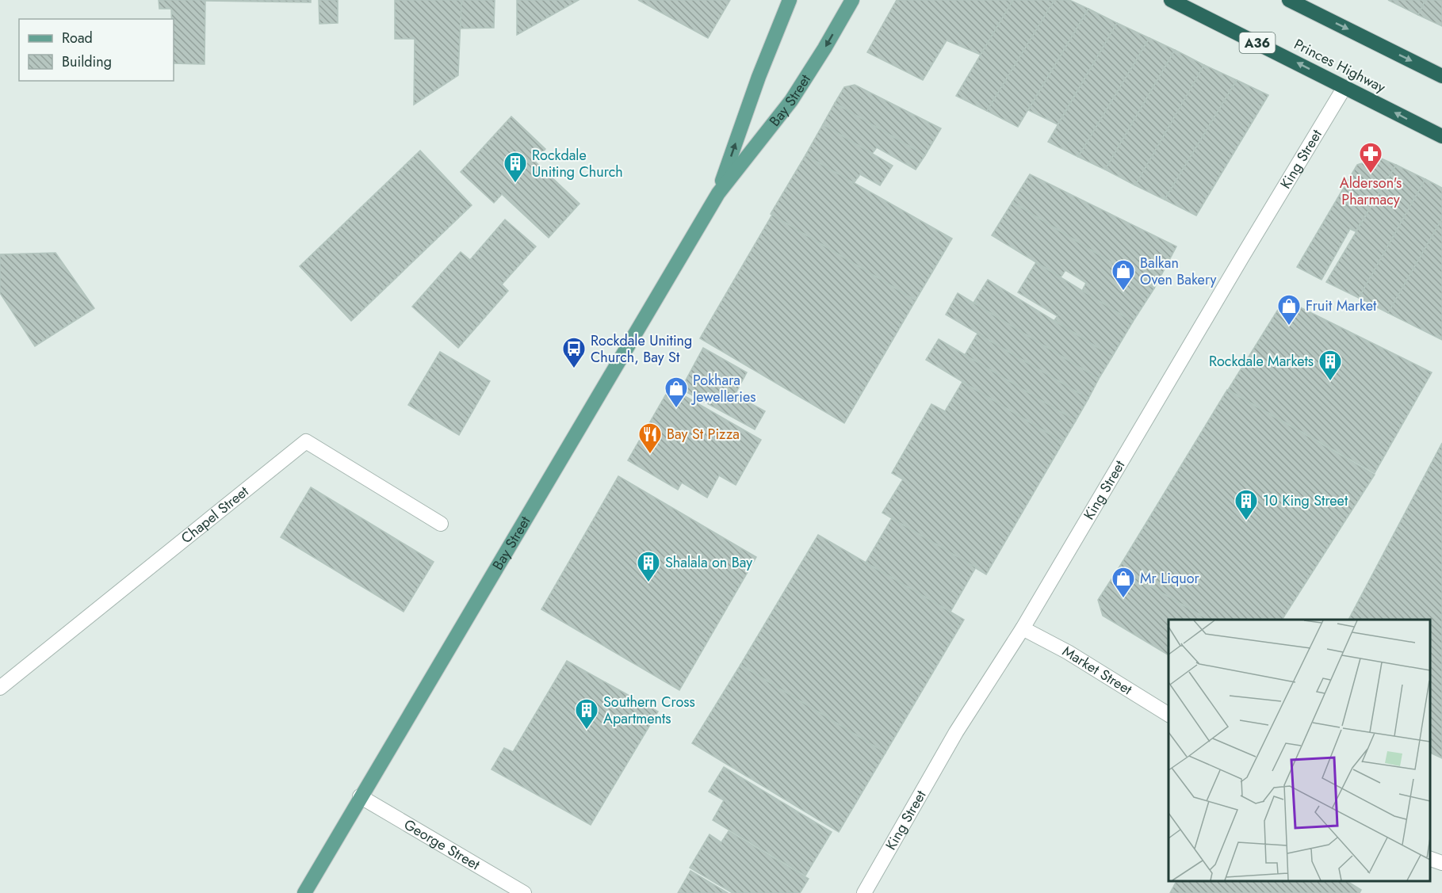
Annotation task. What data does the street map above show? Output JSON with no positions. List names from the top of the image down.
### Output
{
  "streets": {
    "highway": ["A36", "Princes Highway"],
    "main road": ["Bay Street"],
    "street": [
      "King Street",
      "Chapel Street",
      "Market Street",
      "George Street"
    ]
  },
  "crossings": [
    ["Princes Highway", "King Street"],
    ["Bay Street", "George Street"],
    ["King Street", "Market Street"]
  ],
  "places": {
    "pharmacy": ["Alderson's Pharmacy"],
    "building": [
      "Rockdale Uniting Church",
      "Rockdale Markets",
      "10 King Street",
      "Shalala on Bay",
      "Southern Cross Apartments"
    ],
    "shop": [
      "Balkan Oven Bakery",
      "Fruit Market",
      "Pokhara Jewelleries",
      "Mr Liquor"
    ],
    "bus stop": ["Rockdale Uniting Church, Bay St"],
    "restaurant": ["Bay St Pizza"]
  },
  "legend": ["Road", "Building"]
}
